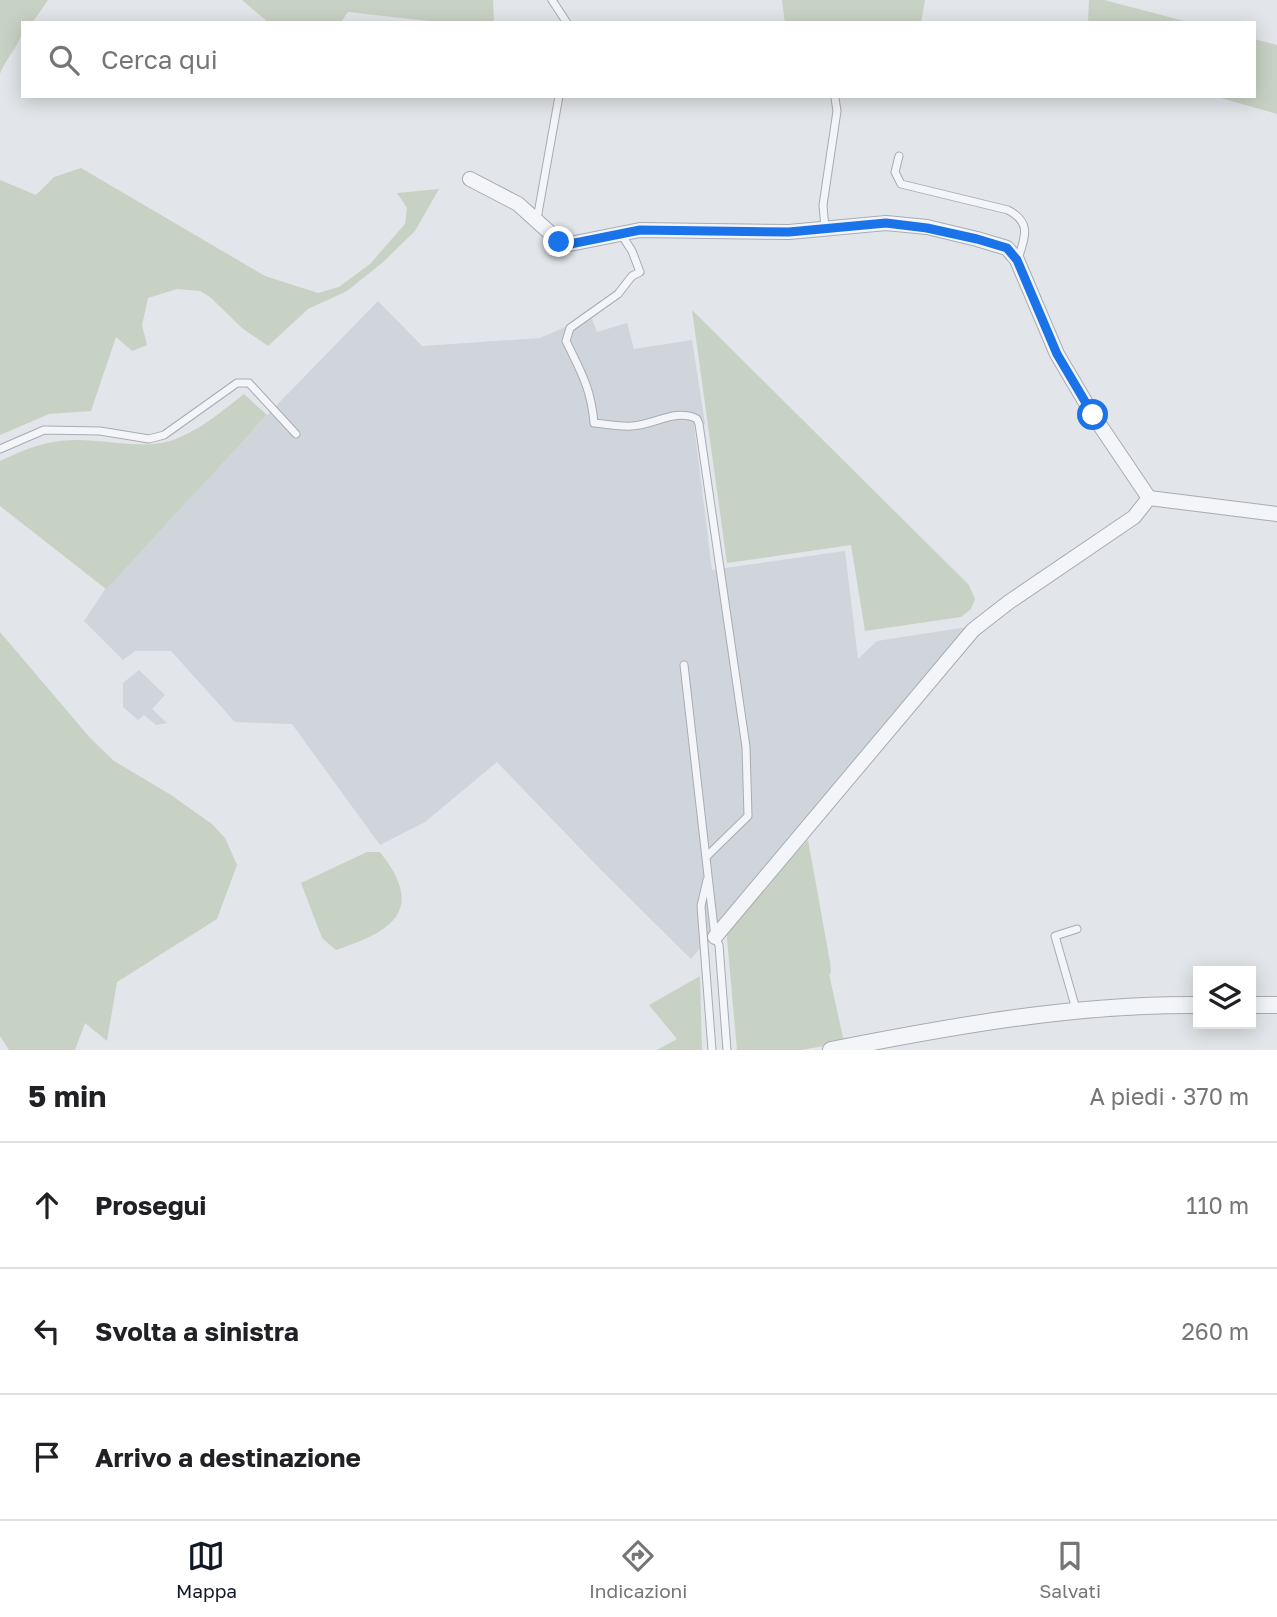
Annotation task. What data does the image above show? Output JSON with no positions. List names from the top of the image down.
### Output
{
  "page": {
    "search": "Cerca qui",
    "heading": ["5 min", "A piedi · 370 m"],
    "list": [
      ["Prosegui", "110 m"],
      ["Svolta a sinistra", "260 m"],
      "Arrivo a destinazione"
    ],
    "nav": ["Mappa", "Indicazioni", "Salvati"]
  }
}
